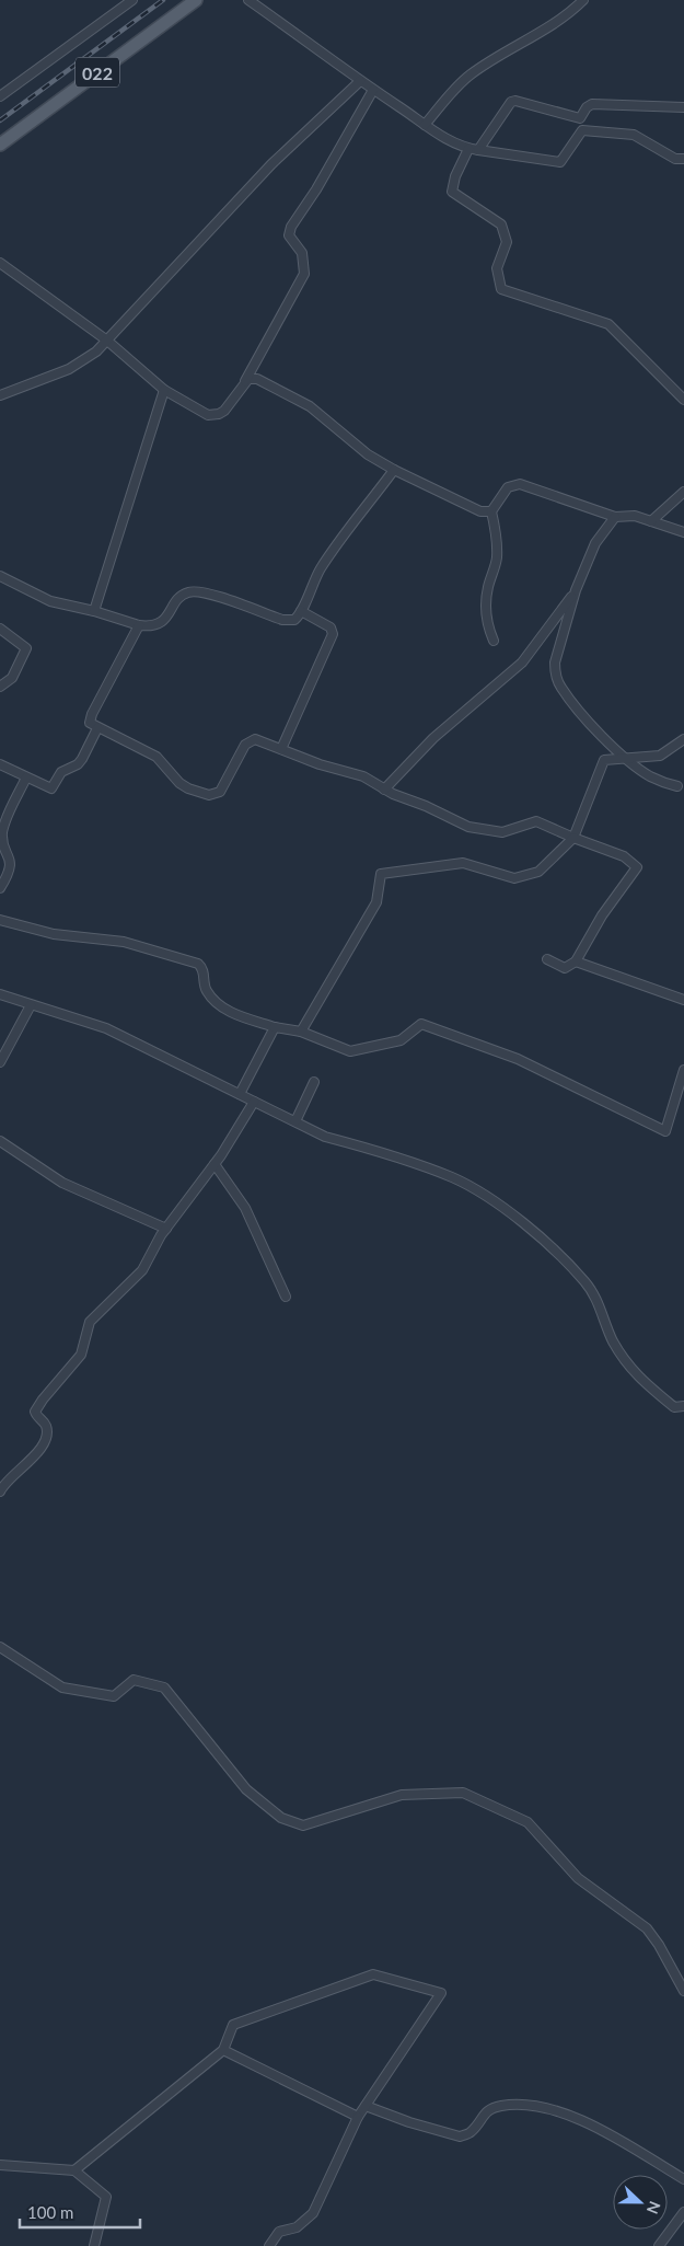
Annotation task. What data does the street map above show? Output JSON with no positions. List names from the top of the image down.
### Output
{
  "streets": {
    "main road": ["022"]
  },
  "scale_bar": "100 m",
  "north": "right"
}
